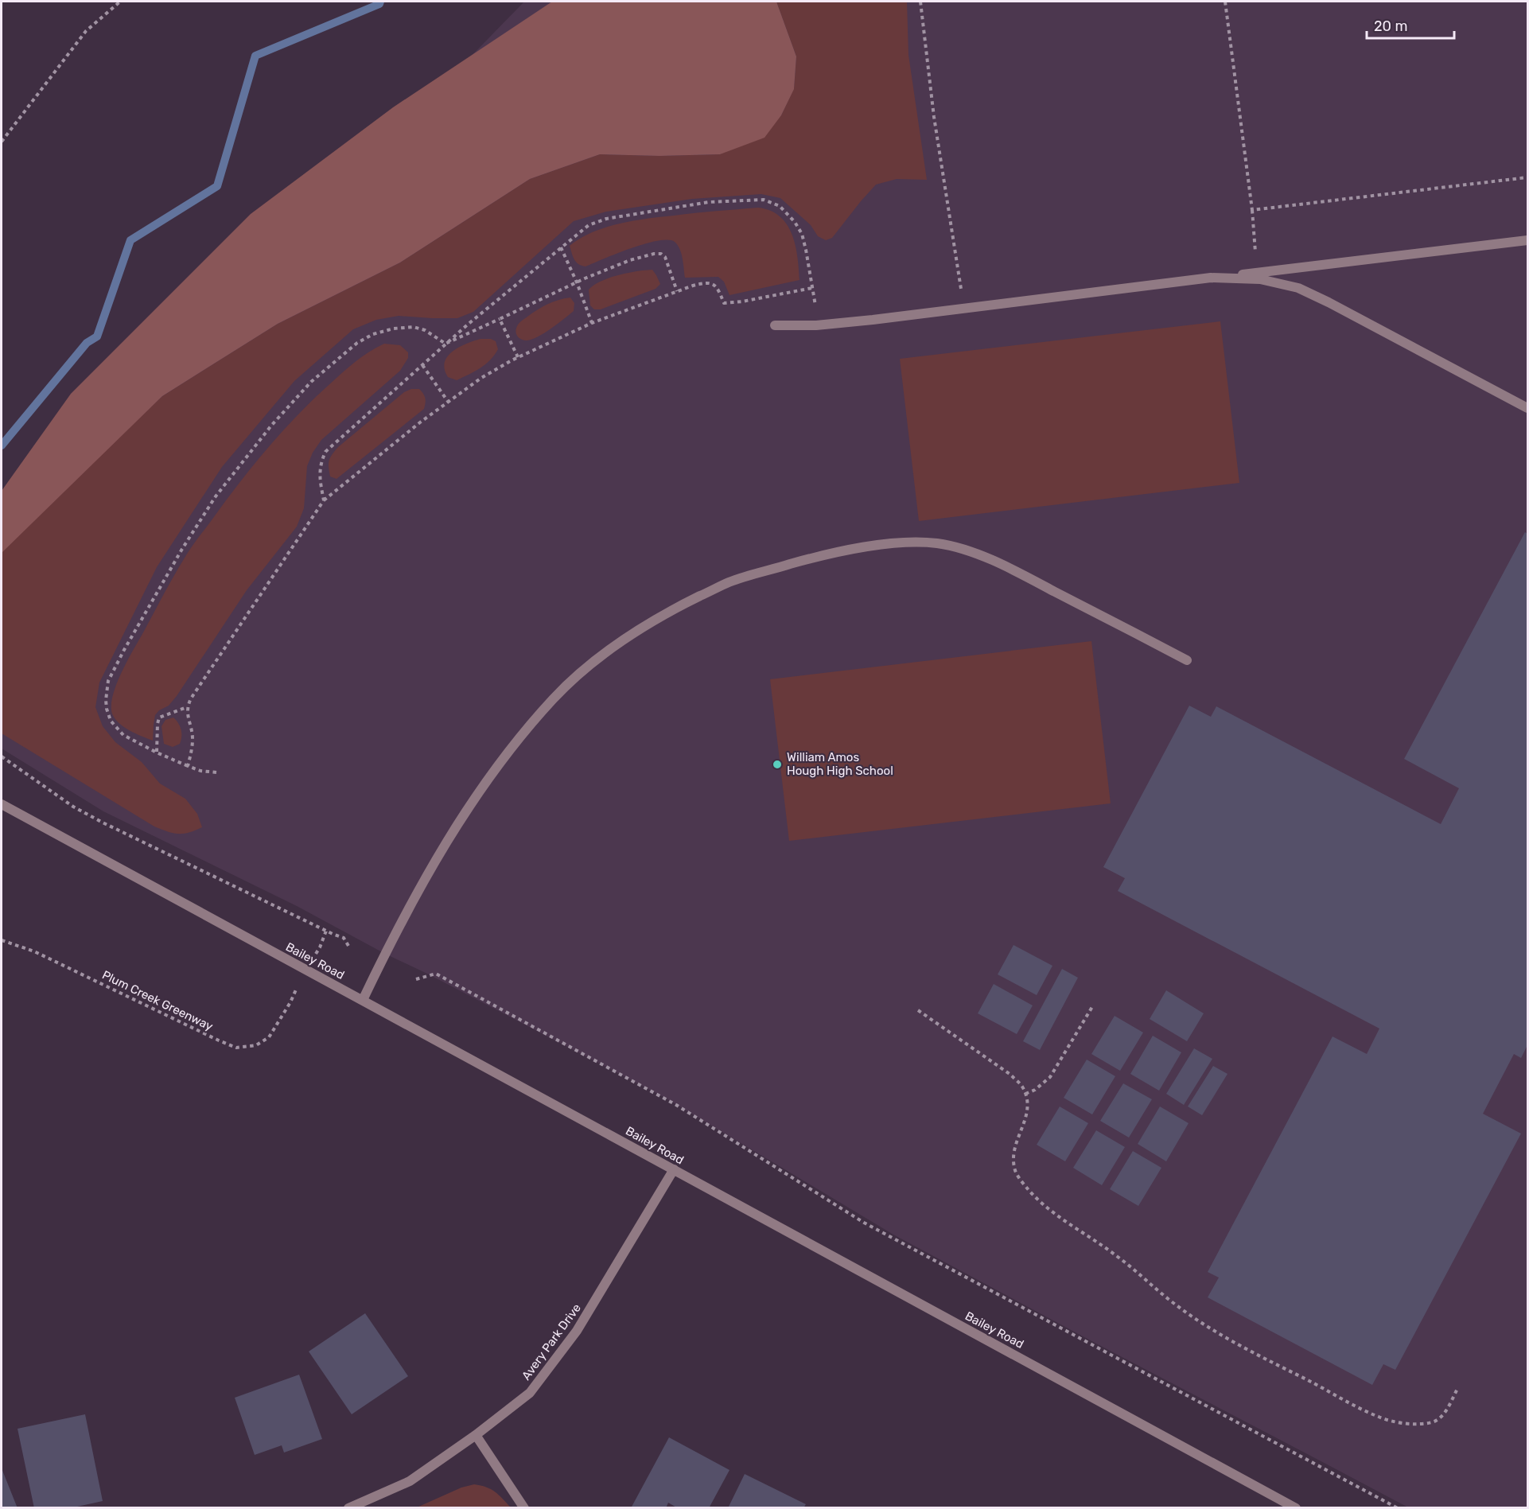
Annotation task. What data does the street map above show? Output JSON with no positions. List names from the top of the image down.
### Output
{
  "streets": {
    "street": ["Bailey Road", "Avery Park Drive"],
    "path": ["Plum Creek Greenway"]
  },
  "crossings": [
    ["Bailey Road", "Avery Park Drive"]
  ],
  "places": ["William Amos Hough High School"],
  "scale_bar": "20 m"
}
